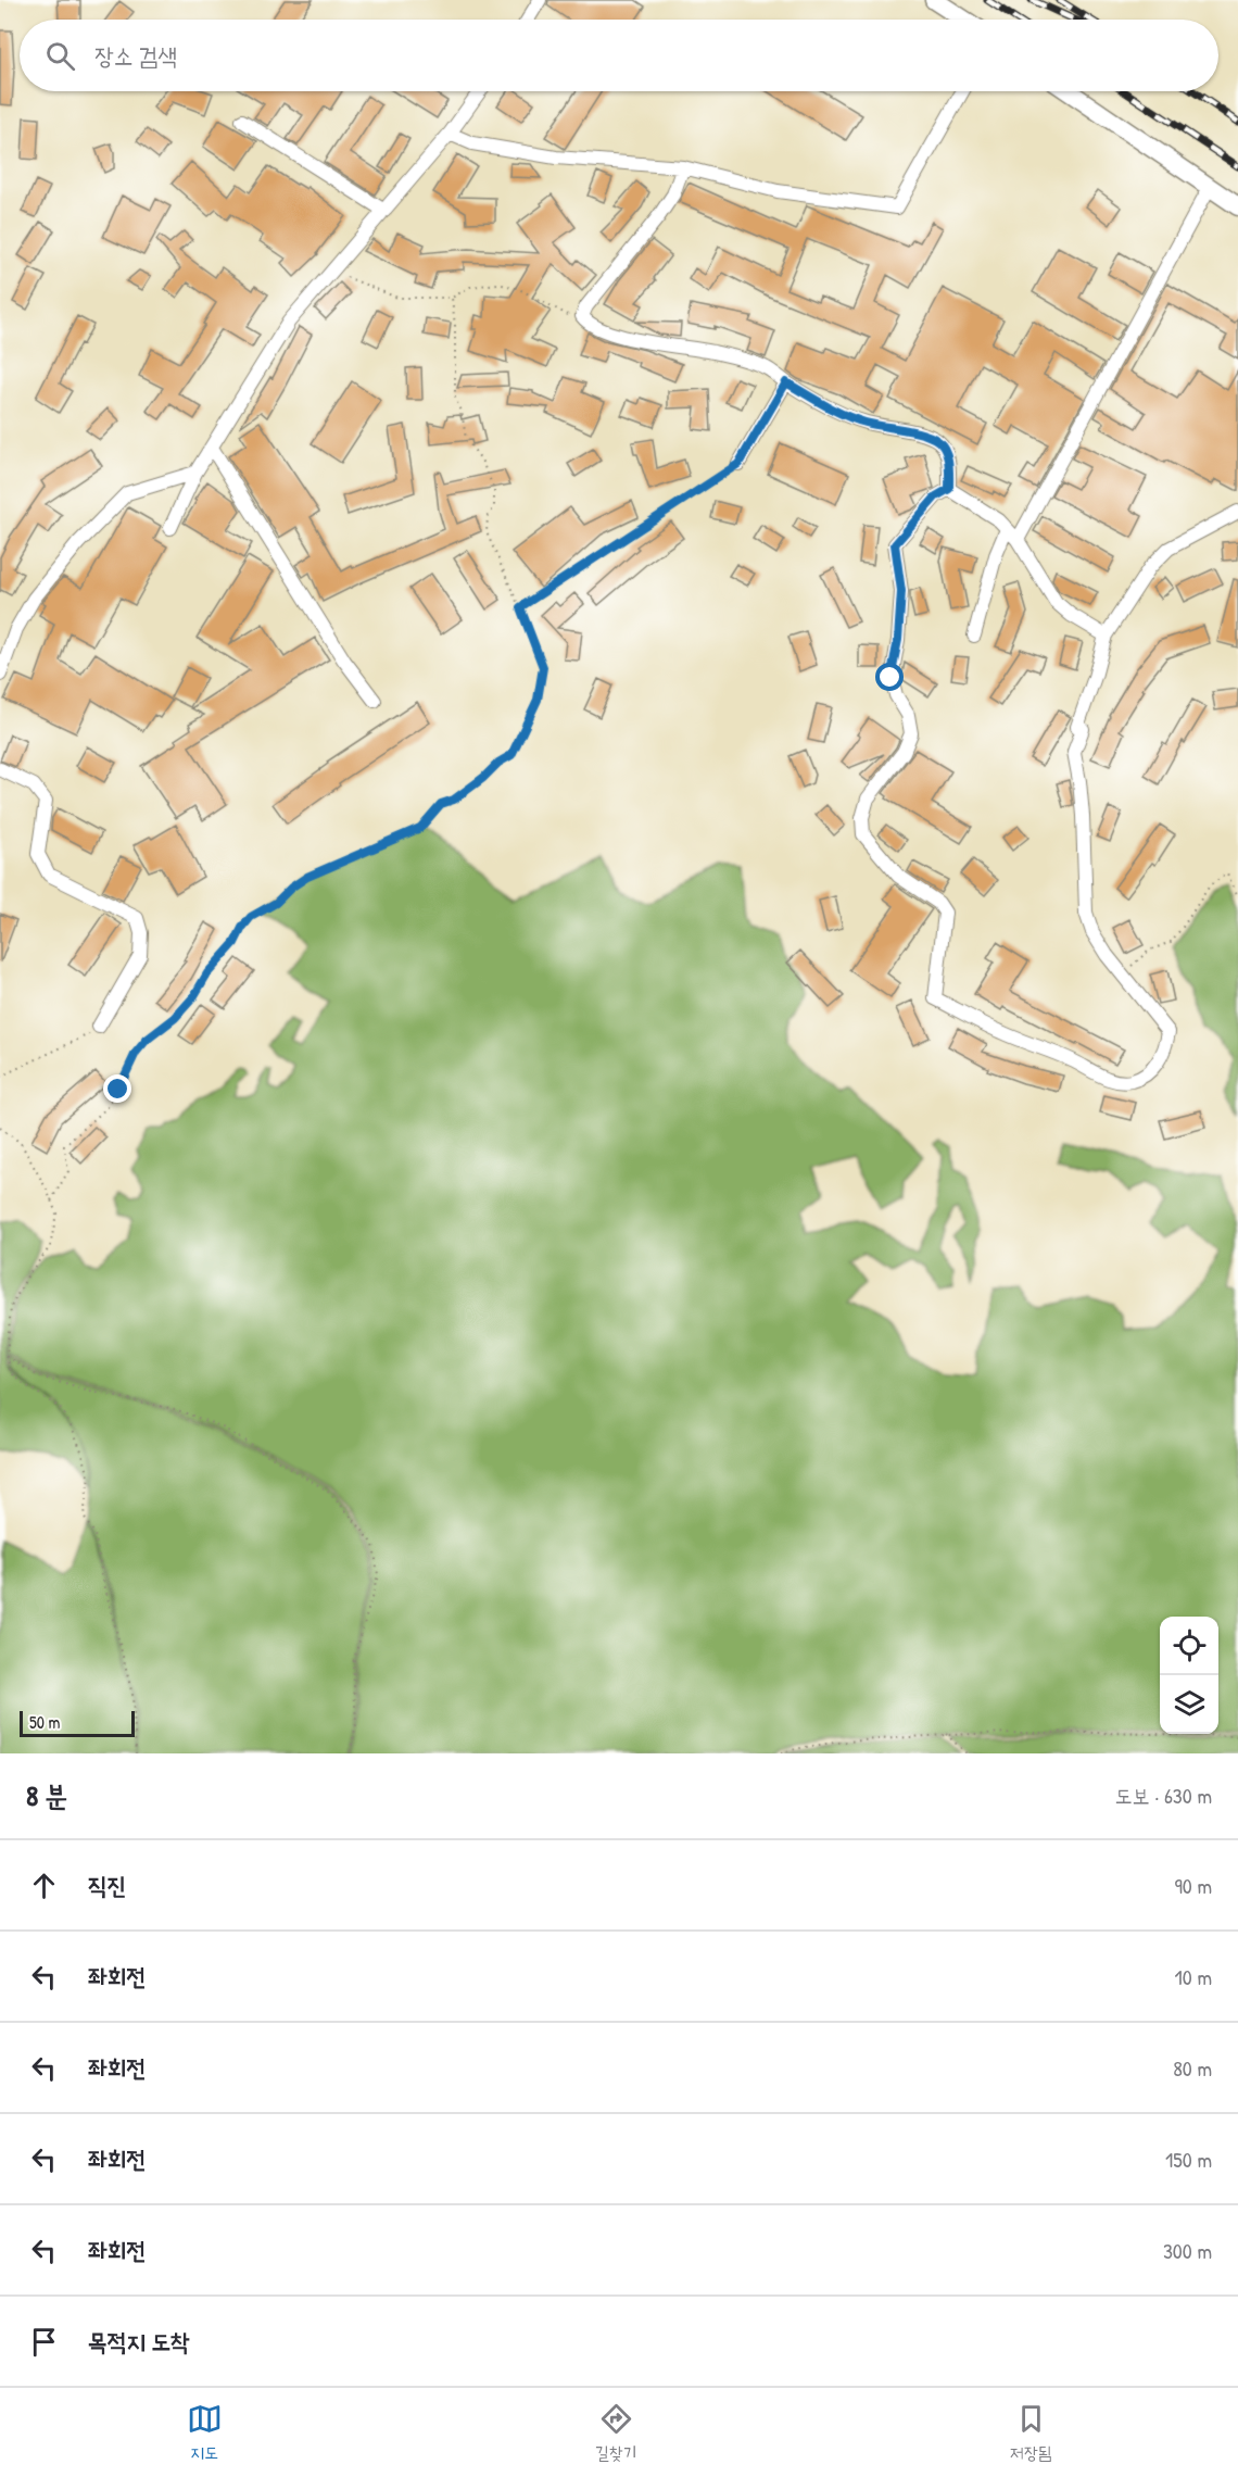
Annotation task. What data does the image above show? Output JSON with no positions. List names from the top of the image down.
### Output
{
  "scale_bar": "50 m",
  "page": {
    "search": "장소 검색",
    "scale": "50 m",
    "heading": ["8 분", "도보 · 630 m"],
    "list": [
      ["직진", "90 m"],
      ["좌회전", "10 m"],
      ["좌회전", "80 m"],
      ["좌회전", "150 m"],
      ["좌회전", "300 m"],
      "목적지 도착"
    ],
    "nav": ["지도", "길찾기", "저장됨"]
  }
}
